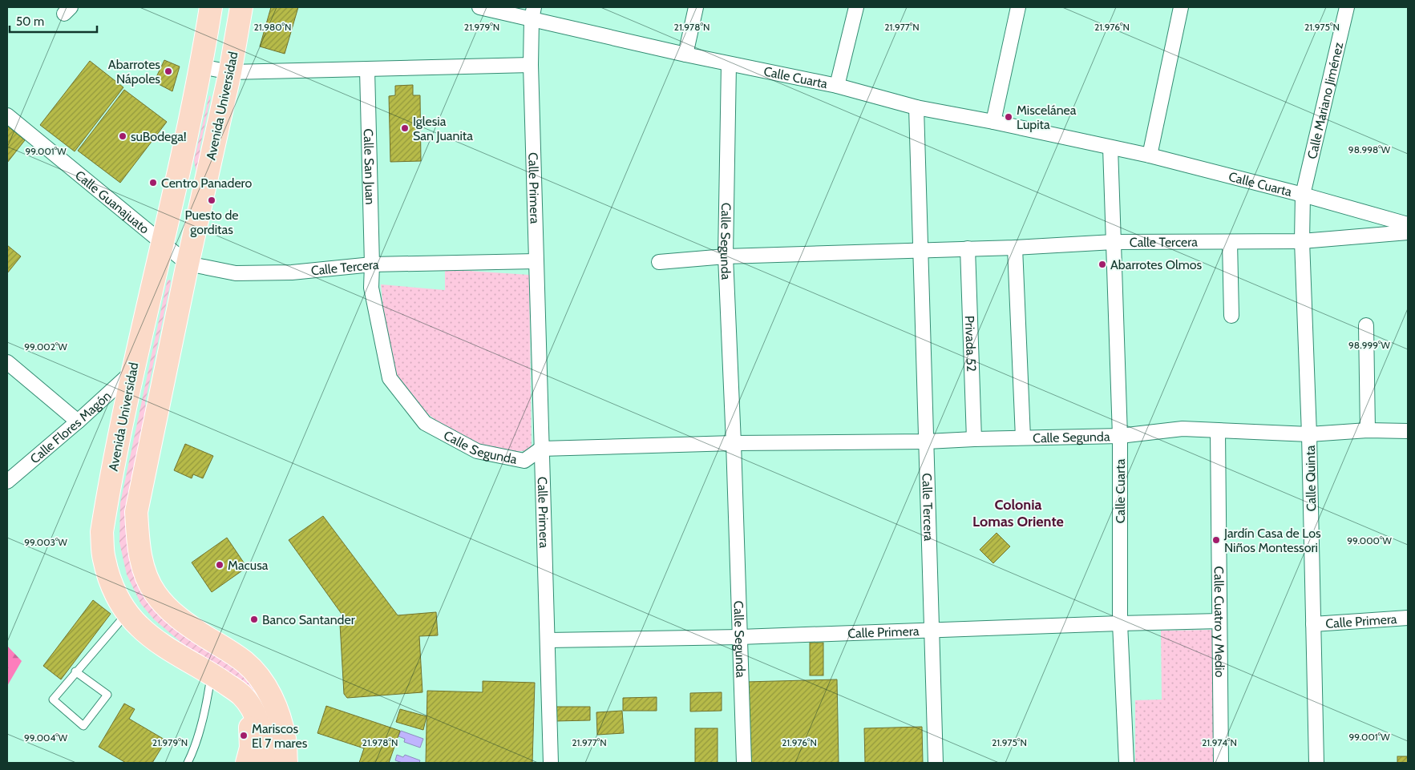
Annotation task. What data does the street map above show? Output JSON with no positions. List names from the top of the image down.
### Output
{
  "streets": {
    "main road": ["Avenida Universidad"],
    "street": [
      "Calle Cuarta",
      "Calle Mariano Jiménez",
      "Calle San Juan",
      "Calle Primera",
      "Calle Guanajuato",
      "Calle Segunda",
      "Calle Tercera",
      "Privada 52",
      "Calle Flores Magón",
      "Calle Quinta",
      "Calle Cuatro y Medio"
    ]
  },
  "crossings": [
    ["Calle Cuarta", "Calle Mariano Jiménez"],
    ["Calle Cuarta", "Calle Primera"],
    ["Calle Cuarta", "Calle Segunda"],
    ["Calle Cuarta", "Calle Tercera"],
    ["Calle Cuarta", "Calle Quinta"],
    ["Calle Mariano Jiménez", "Calle Quinta"],
    ["Avenida Universidad", "Calle Guanajuato"],
    ["Avenida Universidad", "Calle Tercera"],
    ["Avenida Universidad", "Calle Flores Magón"],
    ["Calle San Juan", "Calle Segunda"],
    ["Calle San Juan", "Calle Tercera"],
    ["Calle Primera", "Calle Segunda"],
    ["Calle Primera", "Calle Tercera"],
    ["Calle Primera", "Calle Quinta"],
    ["Calle Primera", "Calle Cuatro y Medio"],
    ["Calle Guanajuato", "Calle Tercera"],
    ["Calle Segunda", "Calle Tercera"],
    ["Calle Segunda", "Privada 52"],
    ["Calle Segunda", "Calle Quinta"],
    ["Calle Segunda", "Calle Cuatro y Medio"],
    ["Calle Tercera", "Privada 52"],
    ["Calle Tercera", "Calle Quinta"]
  ],
  "districts": ["Colonia Lomas Oriente"],
  "places": [
    "Abarrotes Nápoles",
    "Miscelánea Lupita",
    "Iglesia San Juanita",
    "suBodega!",
    "Centro Panadero",
    "Puesto de gorditas",
    "Abarrotes Olmos",
    "Jardín Casa de Los Niños Montessori",
    "Macusa",
    "Banco Santander",
    "Mariscos El 7 mares"
  ],
  "scale_bar": "50 m",
  "coordinates": [
    "21.980°N",
    "21.979°N",
    "21.978°N",
    "21.977°N",
    "21.976°N",
    "21.975°N",
    "98.998°W",
    "99.001°W",
    "98.999°W",
    "99.002°W",
    "99.000°W",
    "99.003°W",
    "99.004°W",
    "21.974°N"
  ]
}
